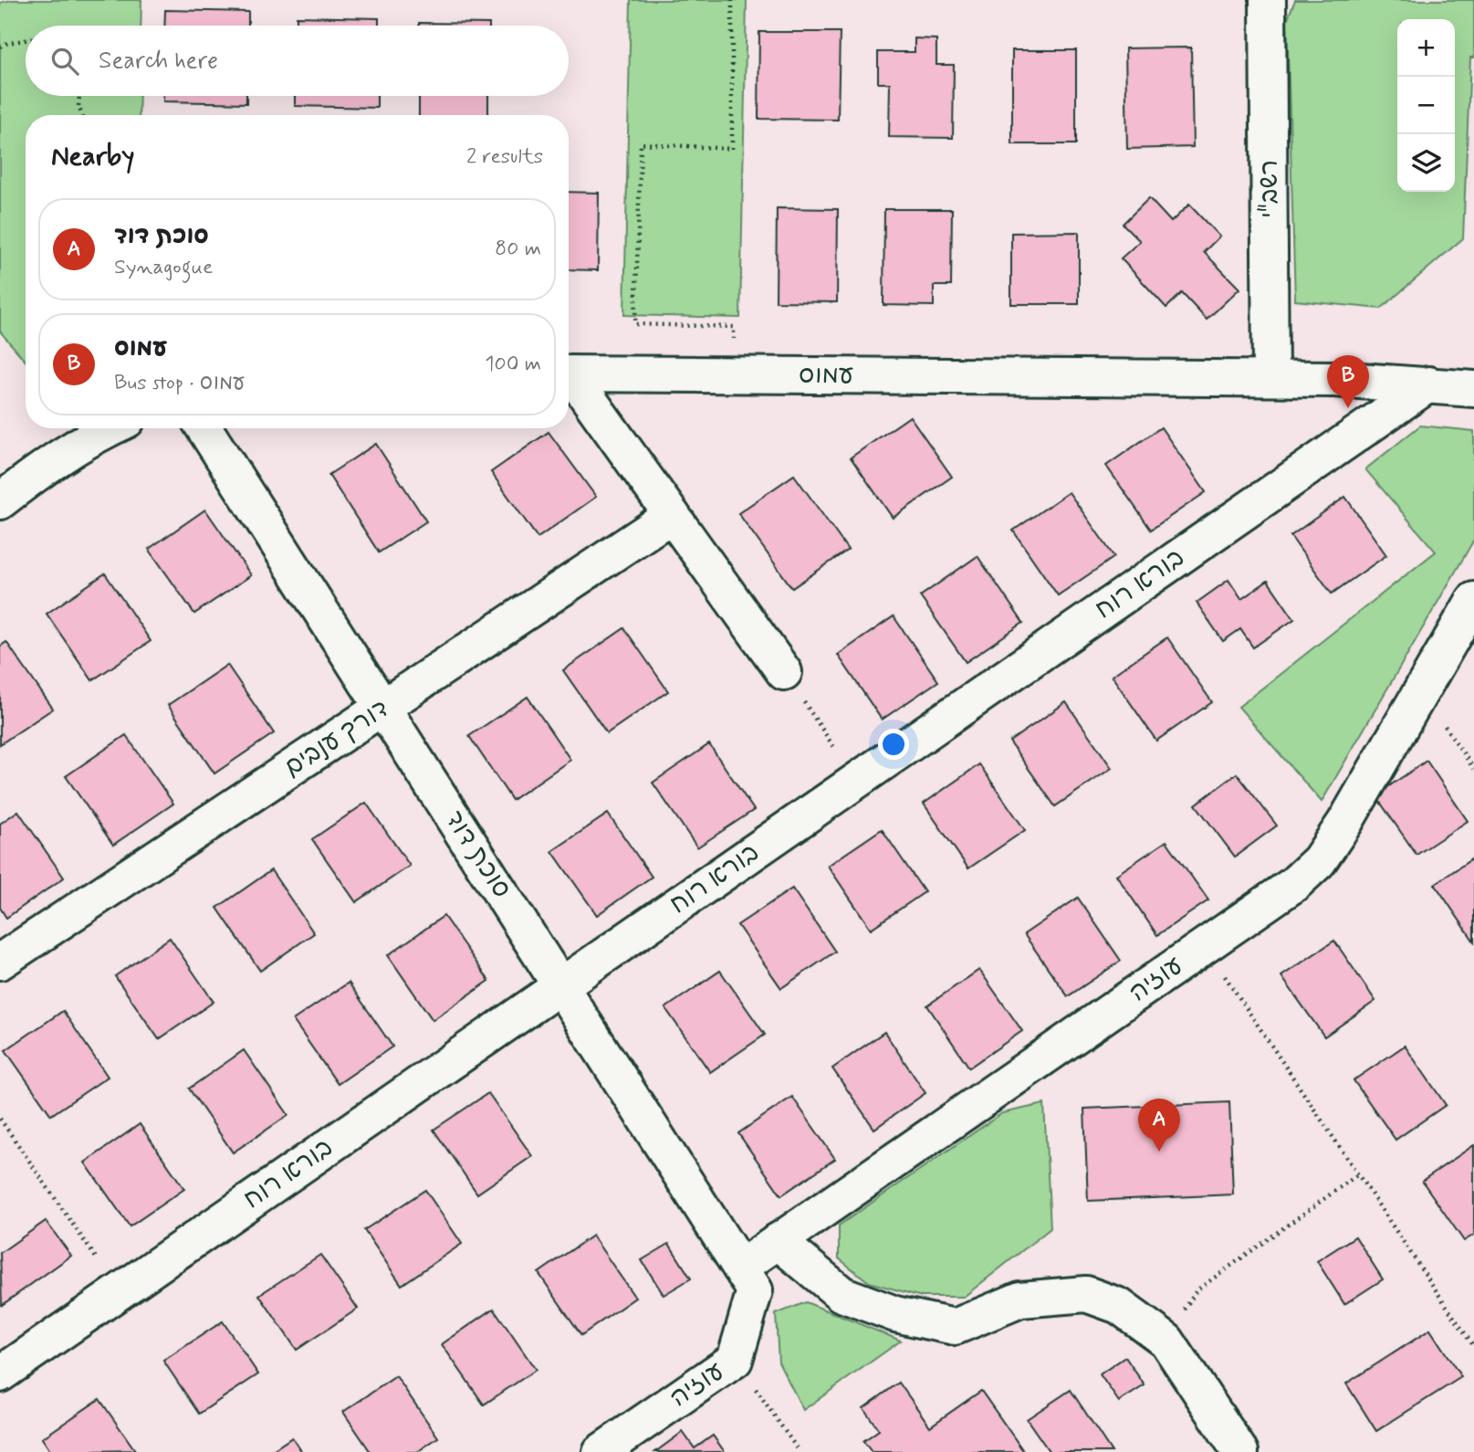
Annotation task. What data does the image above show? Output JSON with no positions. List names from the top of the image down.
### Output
{
  "streets": {
    "street": [
      "רשב\"י",
      "עמוס",
      "בורא רוח",
      "דורך ענבים",
      "סוכת דוד",
      "עוזיה"
    ]
  },
  "crossings": [
    ["רשב\"י", "עמוס"],
    ["עמוס", "בורא רוח"],
    ["בורא רוח", "סוכת דוד"],
    ["דורך ענבים", "סוכת דוד"],
    ["סוכת דוד", "עוזיה"]
  ],
  "page": {
    "map_buttons": ["+", "−"],
    "search": "Search here",
    "heading": ["Nearby", "2 results"],
    "list": [
      {
        "mark": "A",
        "name": "סוכת דוד",
        "note": "Synagogue",
        "value": "80 m"
      },
      {
        "mark": "B",
        "name": "עמוס",
        "note": "Bus stop · עמוס",
        "value": "100 m"
      }
    ],
    "pins": ["B", "A"]
  }
}
